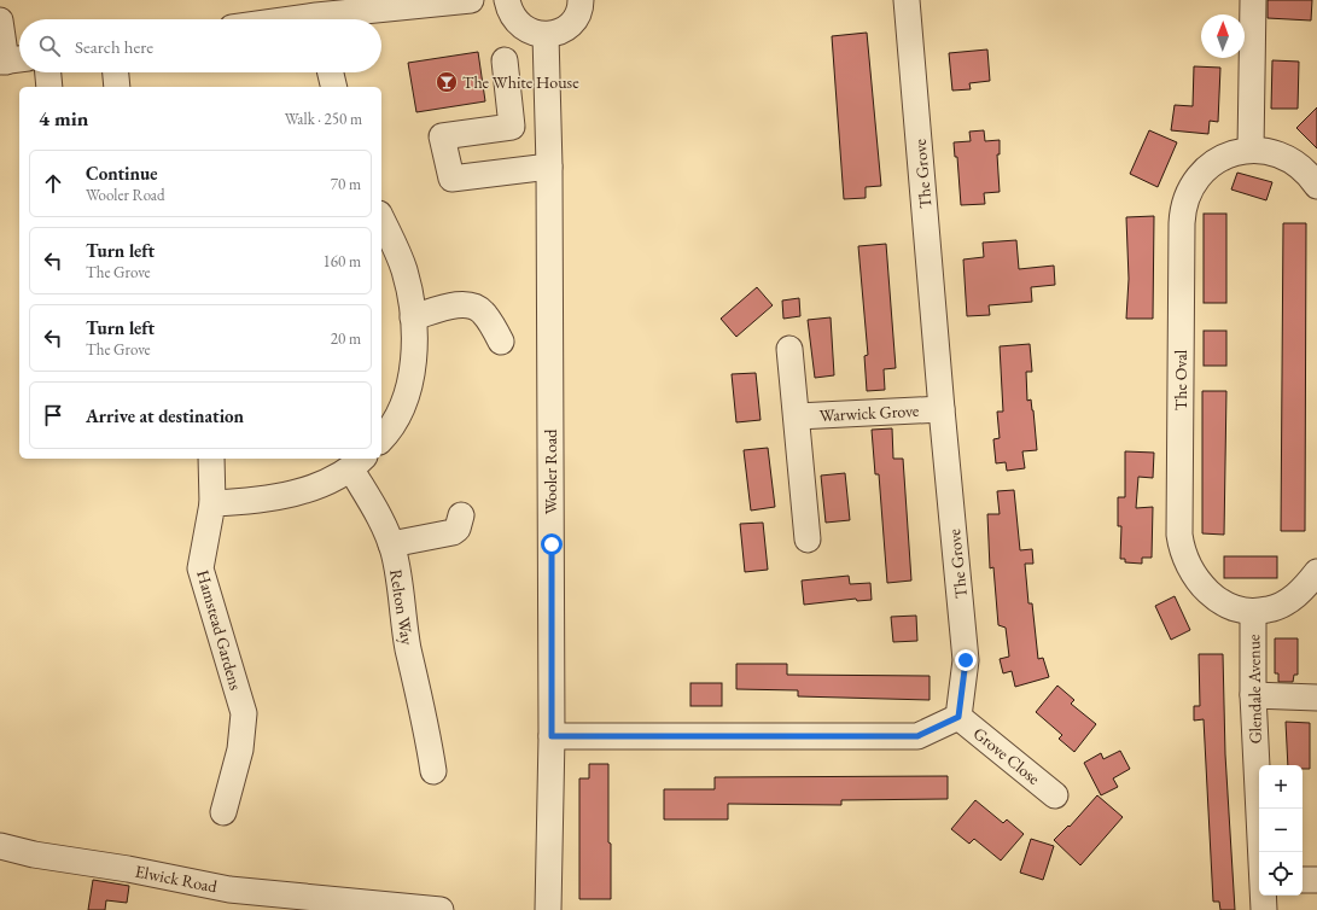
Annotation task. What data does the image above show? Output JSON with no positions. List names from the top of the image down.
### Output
{
  "streets": {
    "street": [
      "The Grove",
      "The Oval",
      "Warwick Grove",
      "Wooler Road",
      "Relton Way",
      "Hamstead Gardens",
      "Glendale Avenue",
      "Grove Close",
      "Elwick Road"
    ]
  },
  "crossings": [
    ["The Grove", "Warwick Grove"],
    ["The Grove", "Grove Close"],
    ["The Oval", "Glendale Avenue"]
  ],
  "places": {
    "bar": ["The White House"]
  },
  "north": "top",
  "page": {
    "search": "Search here",
    "heading": ["4 min", "Walk · 250 m"],
    "list": [
      ["Continue", "Wooler Road", "70 m"],
      ["Turn left", "The Grove", "160 m"],
      ["Turn left", "The Grove", "20 m"],
      "Arrive at destination"
    ],
    "map_buttons": ["+", "−"]
  }
}
